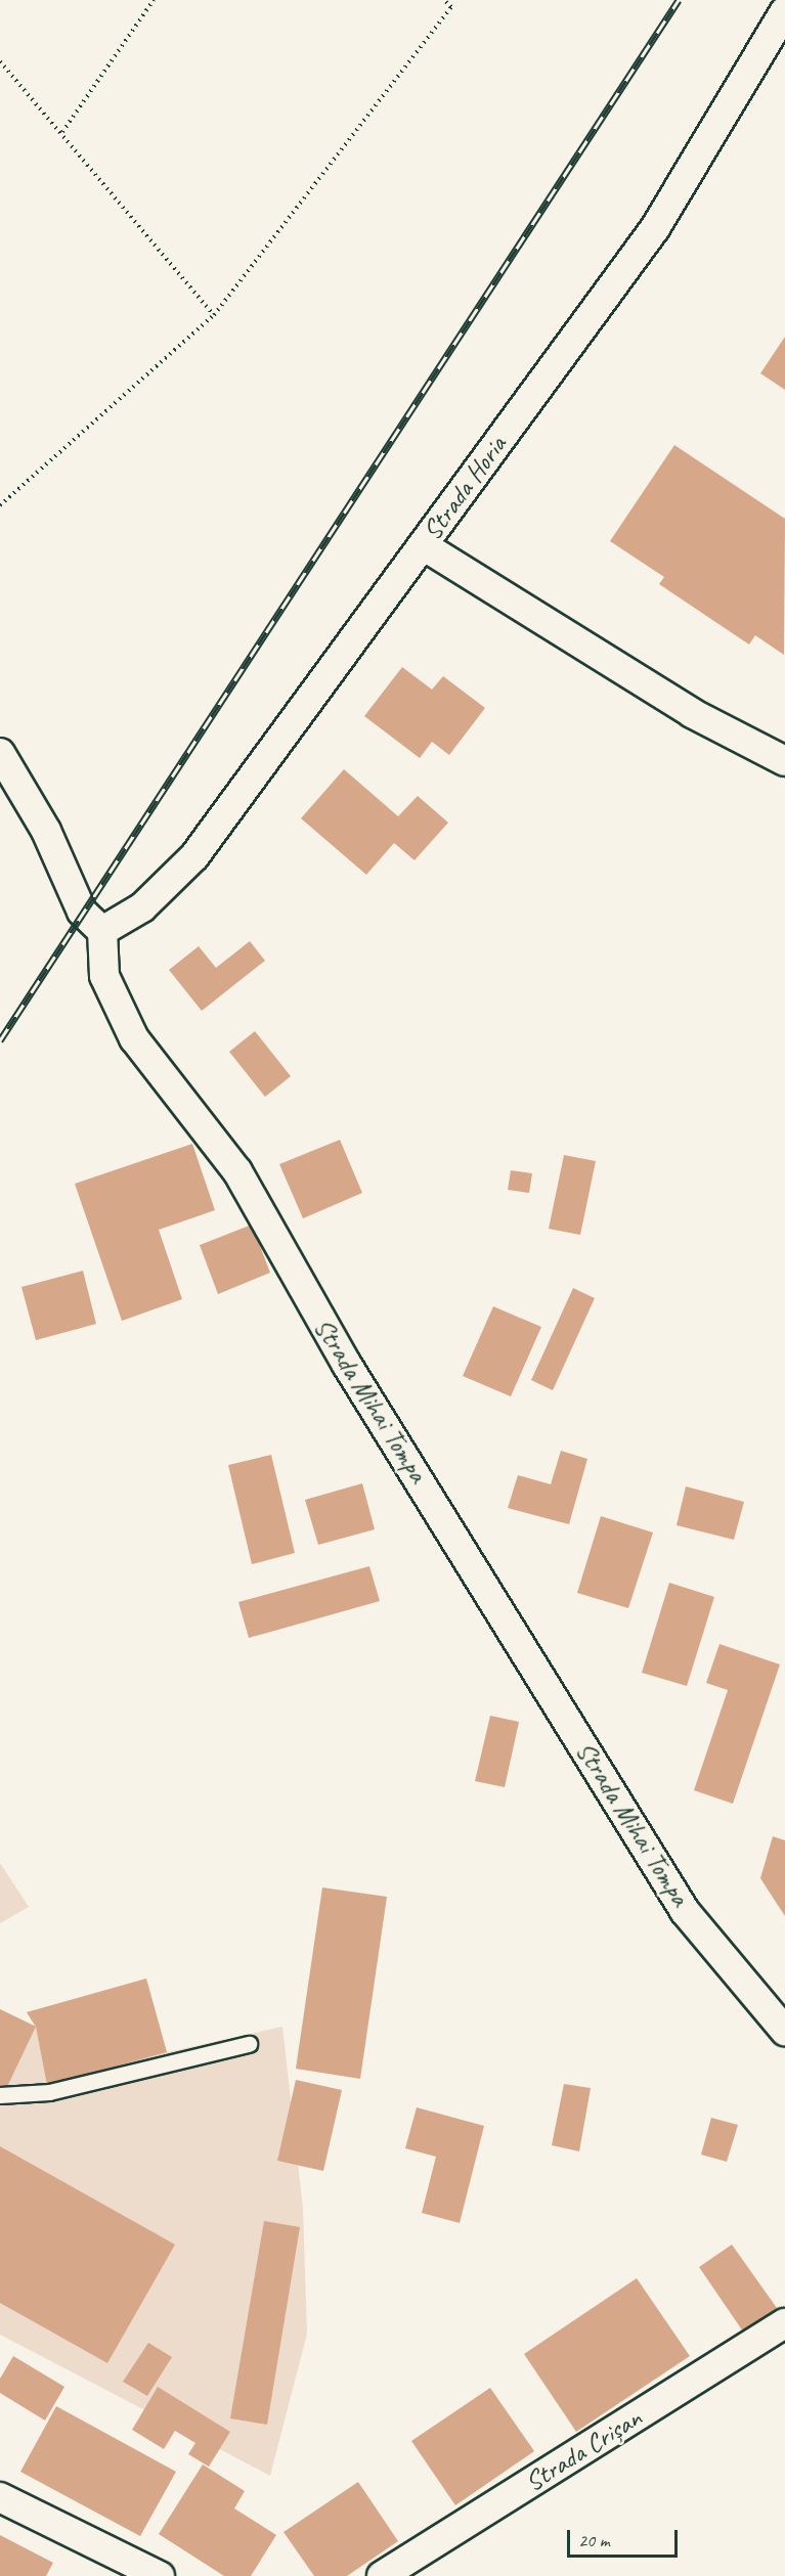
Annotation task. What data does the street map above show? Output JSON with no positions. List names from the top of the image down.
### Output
{
  "streets": {
    "street": ["Strada Horia", "Strada Mihai Tompa", "Strada Crișan"]
  },
  "crossings": [
    ["Strada Horia", "Strada Mihai Tompa"]
  ],
  "scale_bar": "20 m"
}
